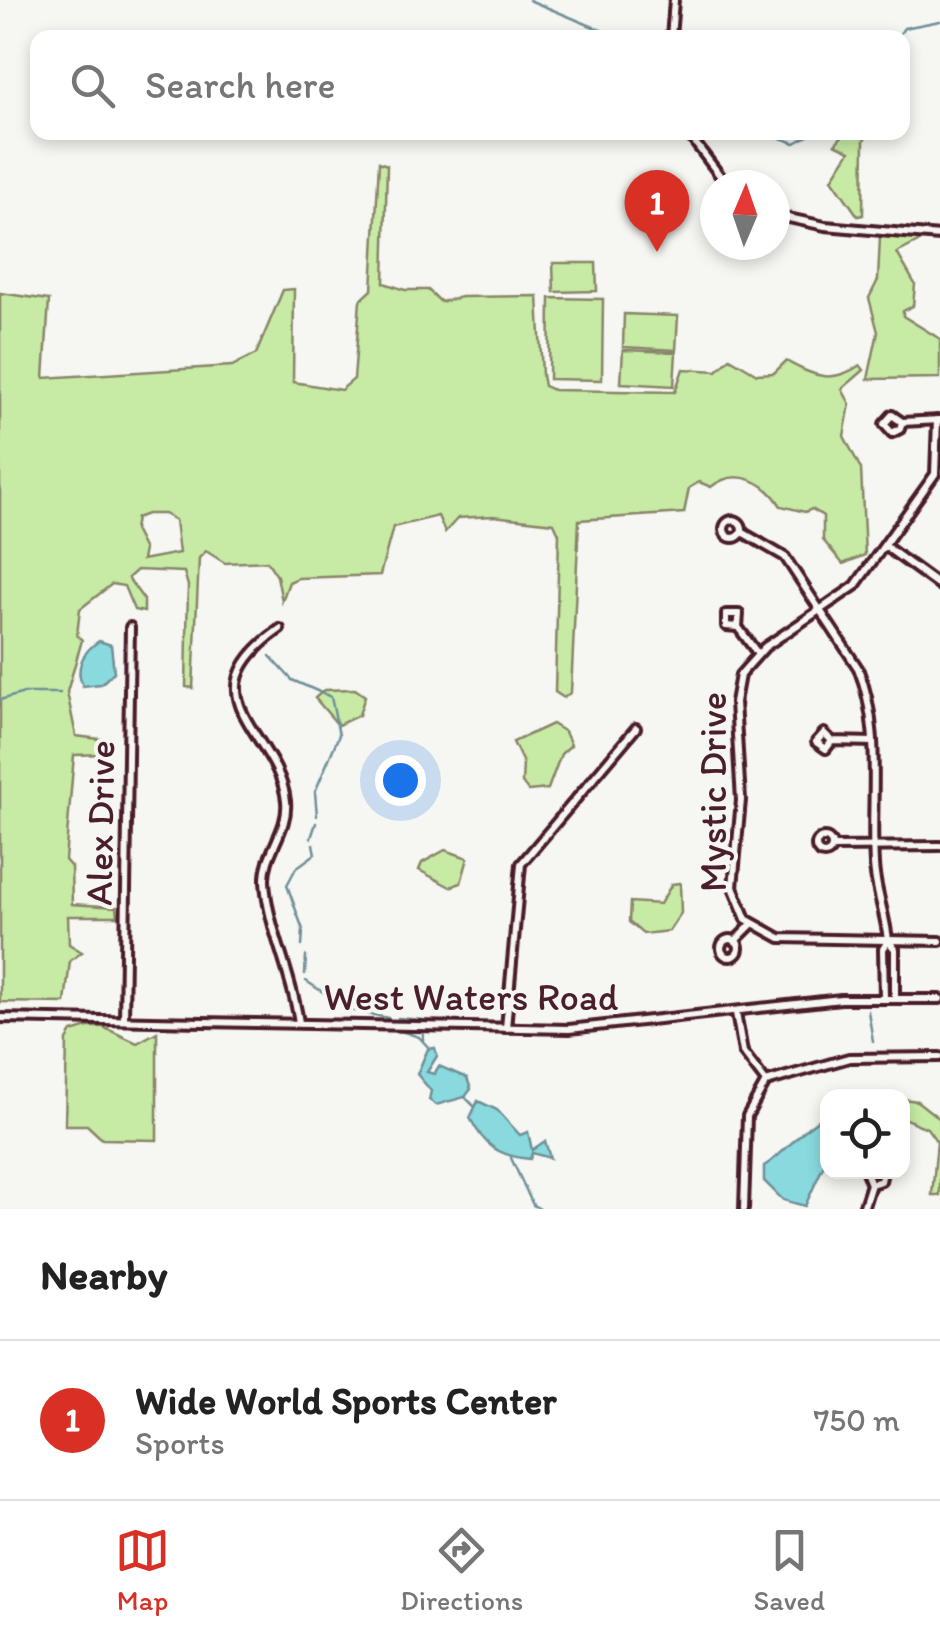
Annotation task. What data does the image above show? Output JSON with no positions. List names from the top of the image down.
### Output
{
  "streets": {
    "street": ["Mystic Drive", "Alex Drive", "West Waters Road"]
  },
  "crossings": [
    ["Alex Drive", "West Waters Road"]
  ],
  "north": "top",
  "page": {
    "search": "Search here",
    "pins": "1",
    "heading": "Nearby",
    "list": [
      {
        "mark": "1",
        "name": "Wide World Sports Center",
        "note": "Sports",
        "value": "750 m"
      }
    ],
    "nav": ["Map", "Directions", "Saved"]
  }
}
